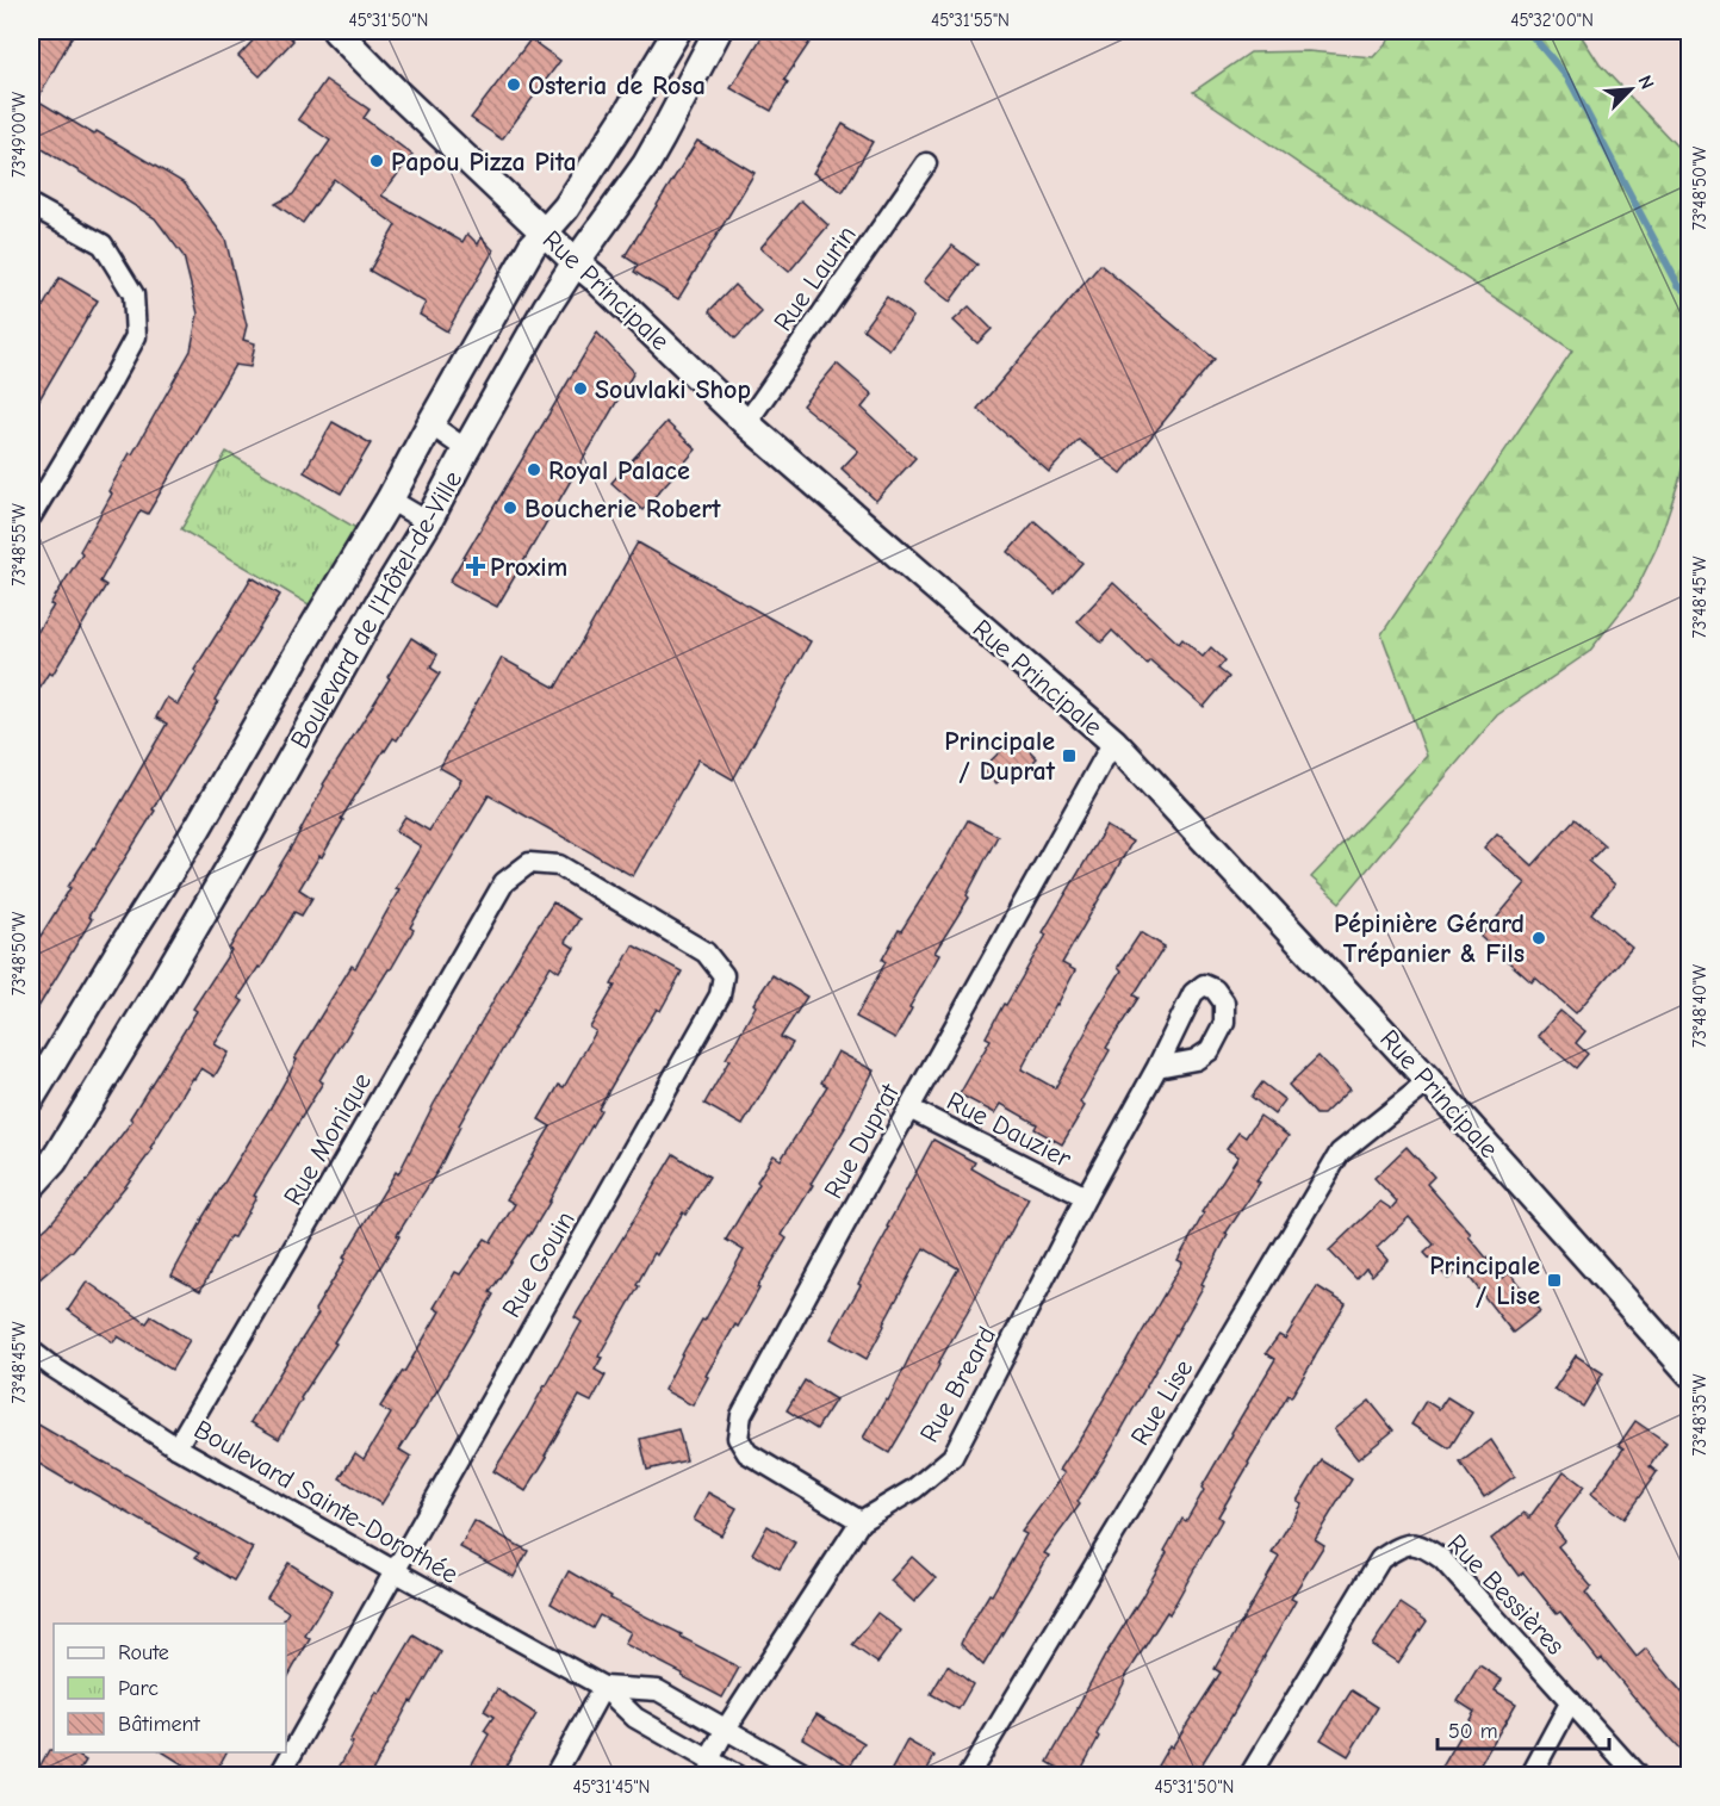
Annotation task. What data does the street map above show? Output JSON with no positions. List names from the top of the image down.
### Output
{
  "streets": {
    "street": [
      "Rue Laurin",
      "Rue Principale",
      "Boulevard de l'Hôtel-de-Ville",
      "Rue Dauzier",
      "Rue Monique",
      "Rue Duprat",
      "Rue Gouin",
      "Rue Breard",
      "Rue Lise",
      "Boulevard Sainte-Dorothée",
      "Rue Bessières"
    ]
  },
  "crossings": [
    ["Rue Laurin", "Rue Principale"],
    ["Rue Principale", "Boulevard de l'Hôtel-de-Ville"],
    ["Rue Principale", "Rue Duprat"],
    ["Rue Principale", "Rue Lise"],
    ["Rue Dauzier", "Rue Duprat"],
    ["Rue Dauzier", "Rue Breard"],
    ["Rue Monique", "Rue Gouin"],
    ["Rue Monique", "Boulevard Sainte-Dorothée"],
    ["Rue Duprat", "Rue Breard"],
    ["Rue Gouin", "Boulevard Sainte-Dorothée"],
    ["Rue Breard", "Boulevard Sainte-Dorothée"]
  ],
  "places": {
    "other": [
      "Osteria de Rosa",
      "Papou Pizza Pita",
      "Souvlaki Shop",
      "Royal Palace",
      "Boucherie Robert",
      "Pépinière Gérard Trépanier & Fils"
    ],
    "health": ["Proxim"],
    "transit": ["Principale / Duprat", "Principale / Lise"]
  },
  "legend": ["Route", "Parc", "Bâtiment"],
  "scale_bar": "50 m",
  "north": "top right",
  "coordinates": [
    "45°31'50\"N",
    "45°31'55\"N",
    "45°32'00\"N",
    "73°49'00\"W",
    "73°48'50\"W",
    "73°48'55\"W",
    "73°48'45\"W",
    "73°48'40\"W",
    "73°48'35\"W",
    "45°31'45\"N"
  ]
}
